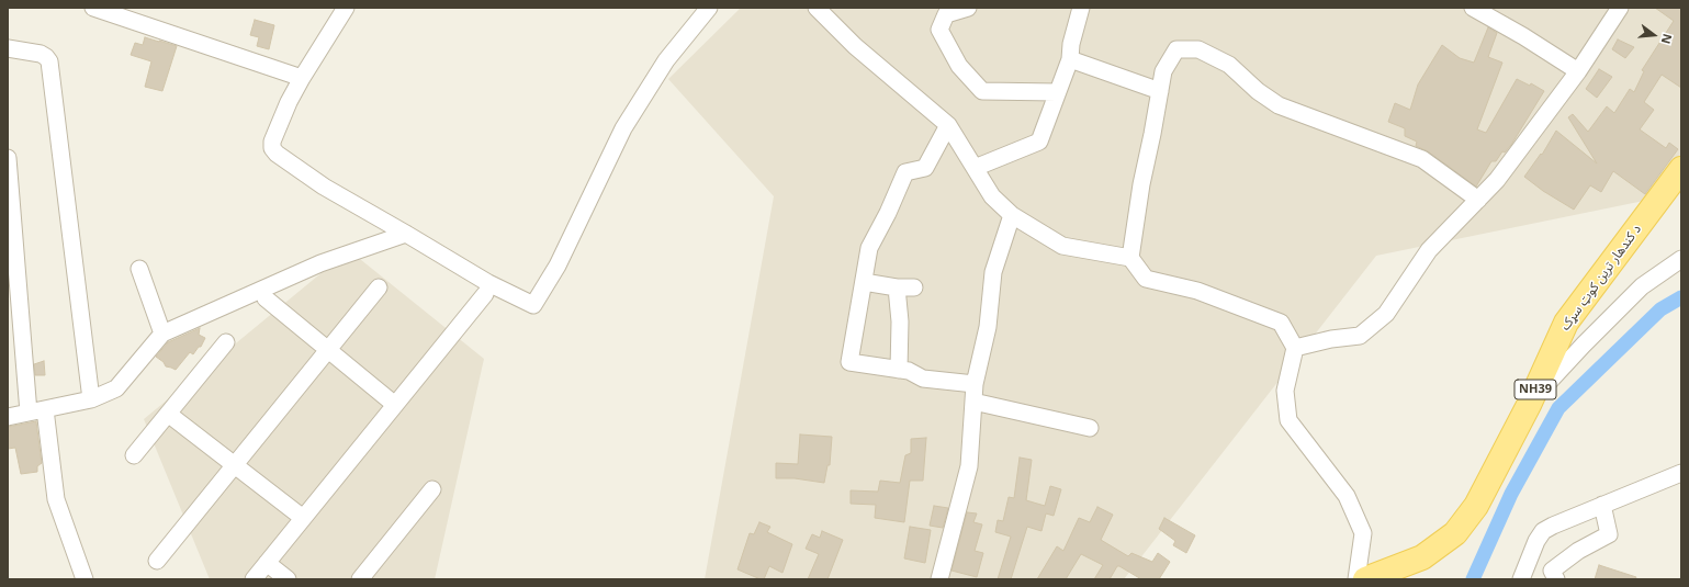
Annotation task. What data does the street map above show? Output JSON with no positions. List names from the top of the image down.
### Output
{
  "streets": {
    "main road": ["د کندهار ترين کوټ سړک", "NH39"]
  },
  "north": "right"
}
